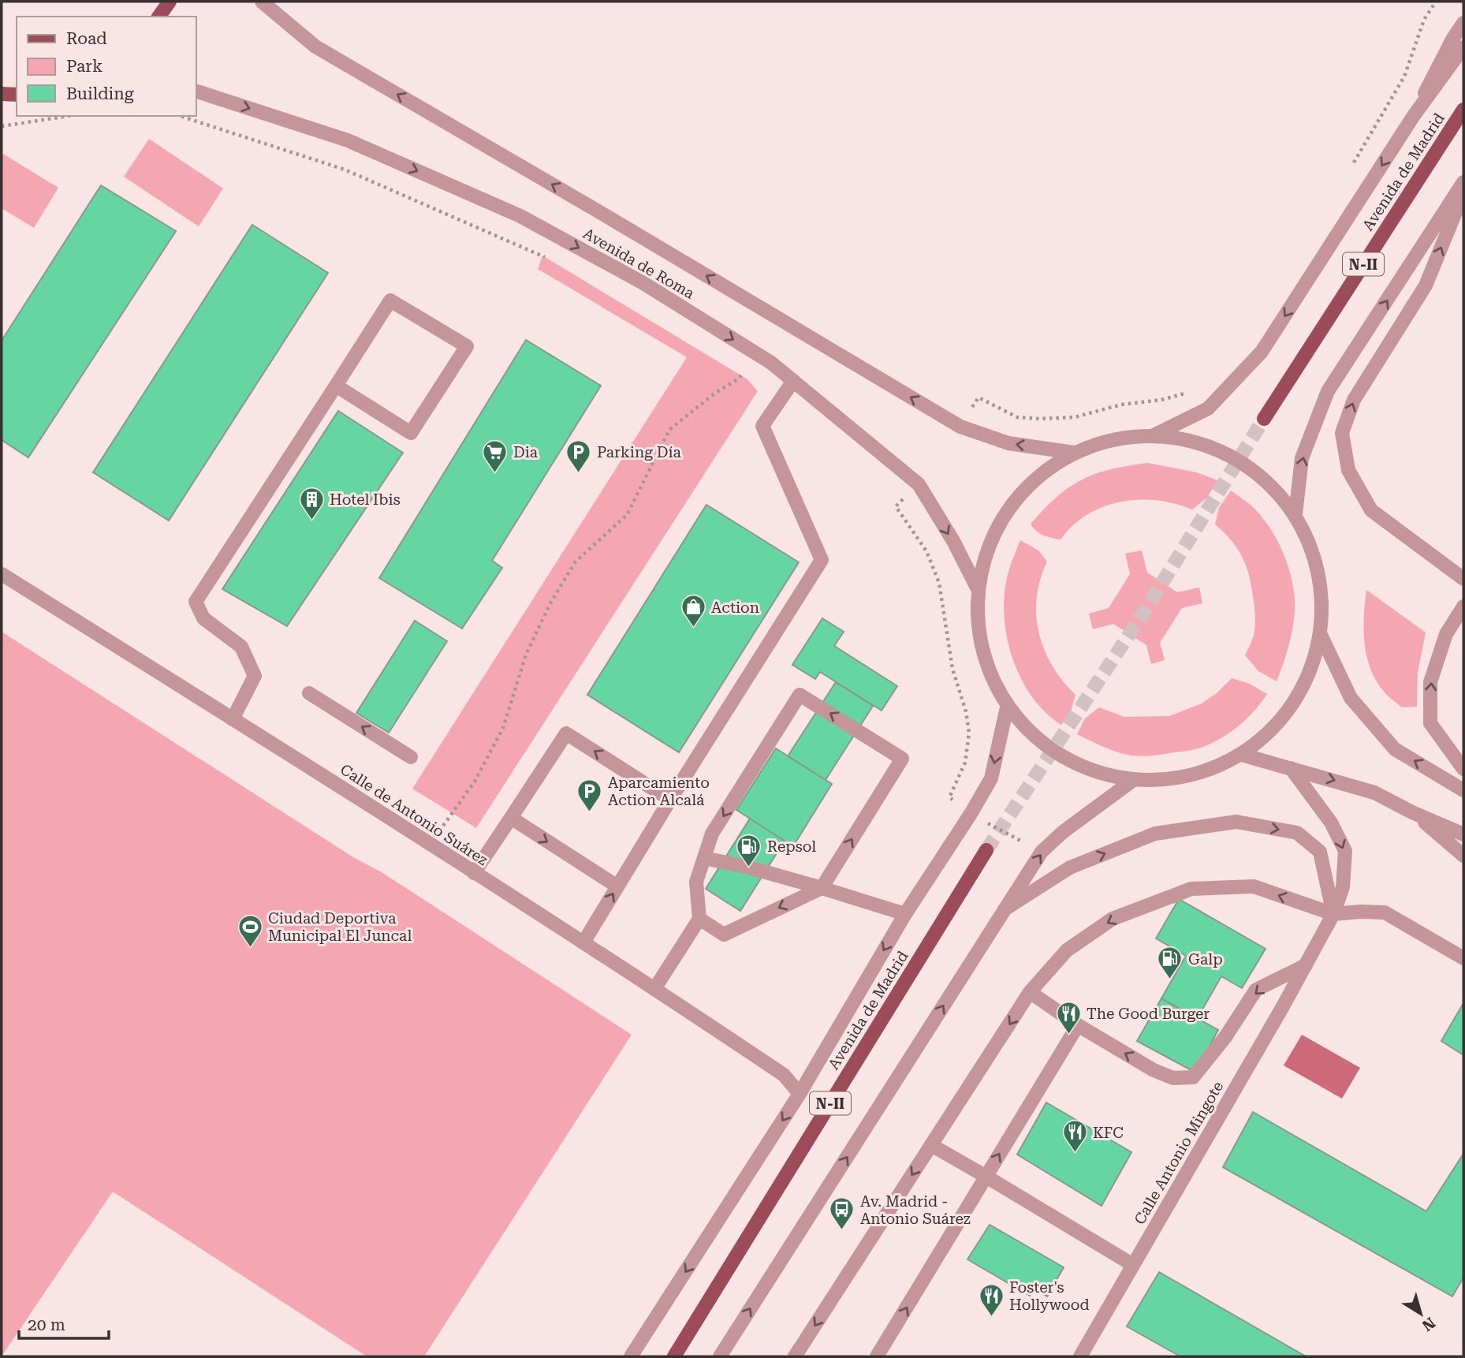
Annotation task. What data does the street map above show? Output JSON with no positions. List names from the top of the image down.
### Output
{
  "streets": {
    "main road": ["Avenida de Madrid", "N-II"],
    "street": ["Avenida de Roma", "Calle de Antonio Suárez", "Calle Antonio Mingote"]
  },
  "crossings": [
    ["N-II", "Calle de Antonio Suárez"]
  ],
  "places": {
    "supermarket": ["Dia"],
    "parking": ["Parking Día", "Aparcamiento Action Alcalá"],
    "building": ["Hotel Ibis"],
    "shop": ["Action"],
    "fuel station": ["Repsol", "Galp"],
    "sports": ["Ciudad Deportiva Municipal El Juncal"],
    "restaurant": ["The Good Burger", "KFC", "Foster's Hollywood"],
    "bus stop": ["Av. Madrid - Antonio Suárez"]
  },
  "legend": ["Road", "Park", "Building"],
  "scale_bar": "20 m",
  "north": "bottom right"
}
